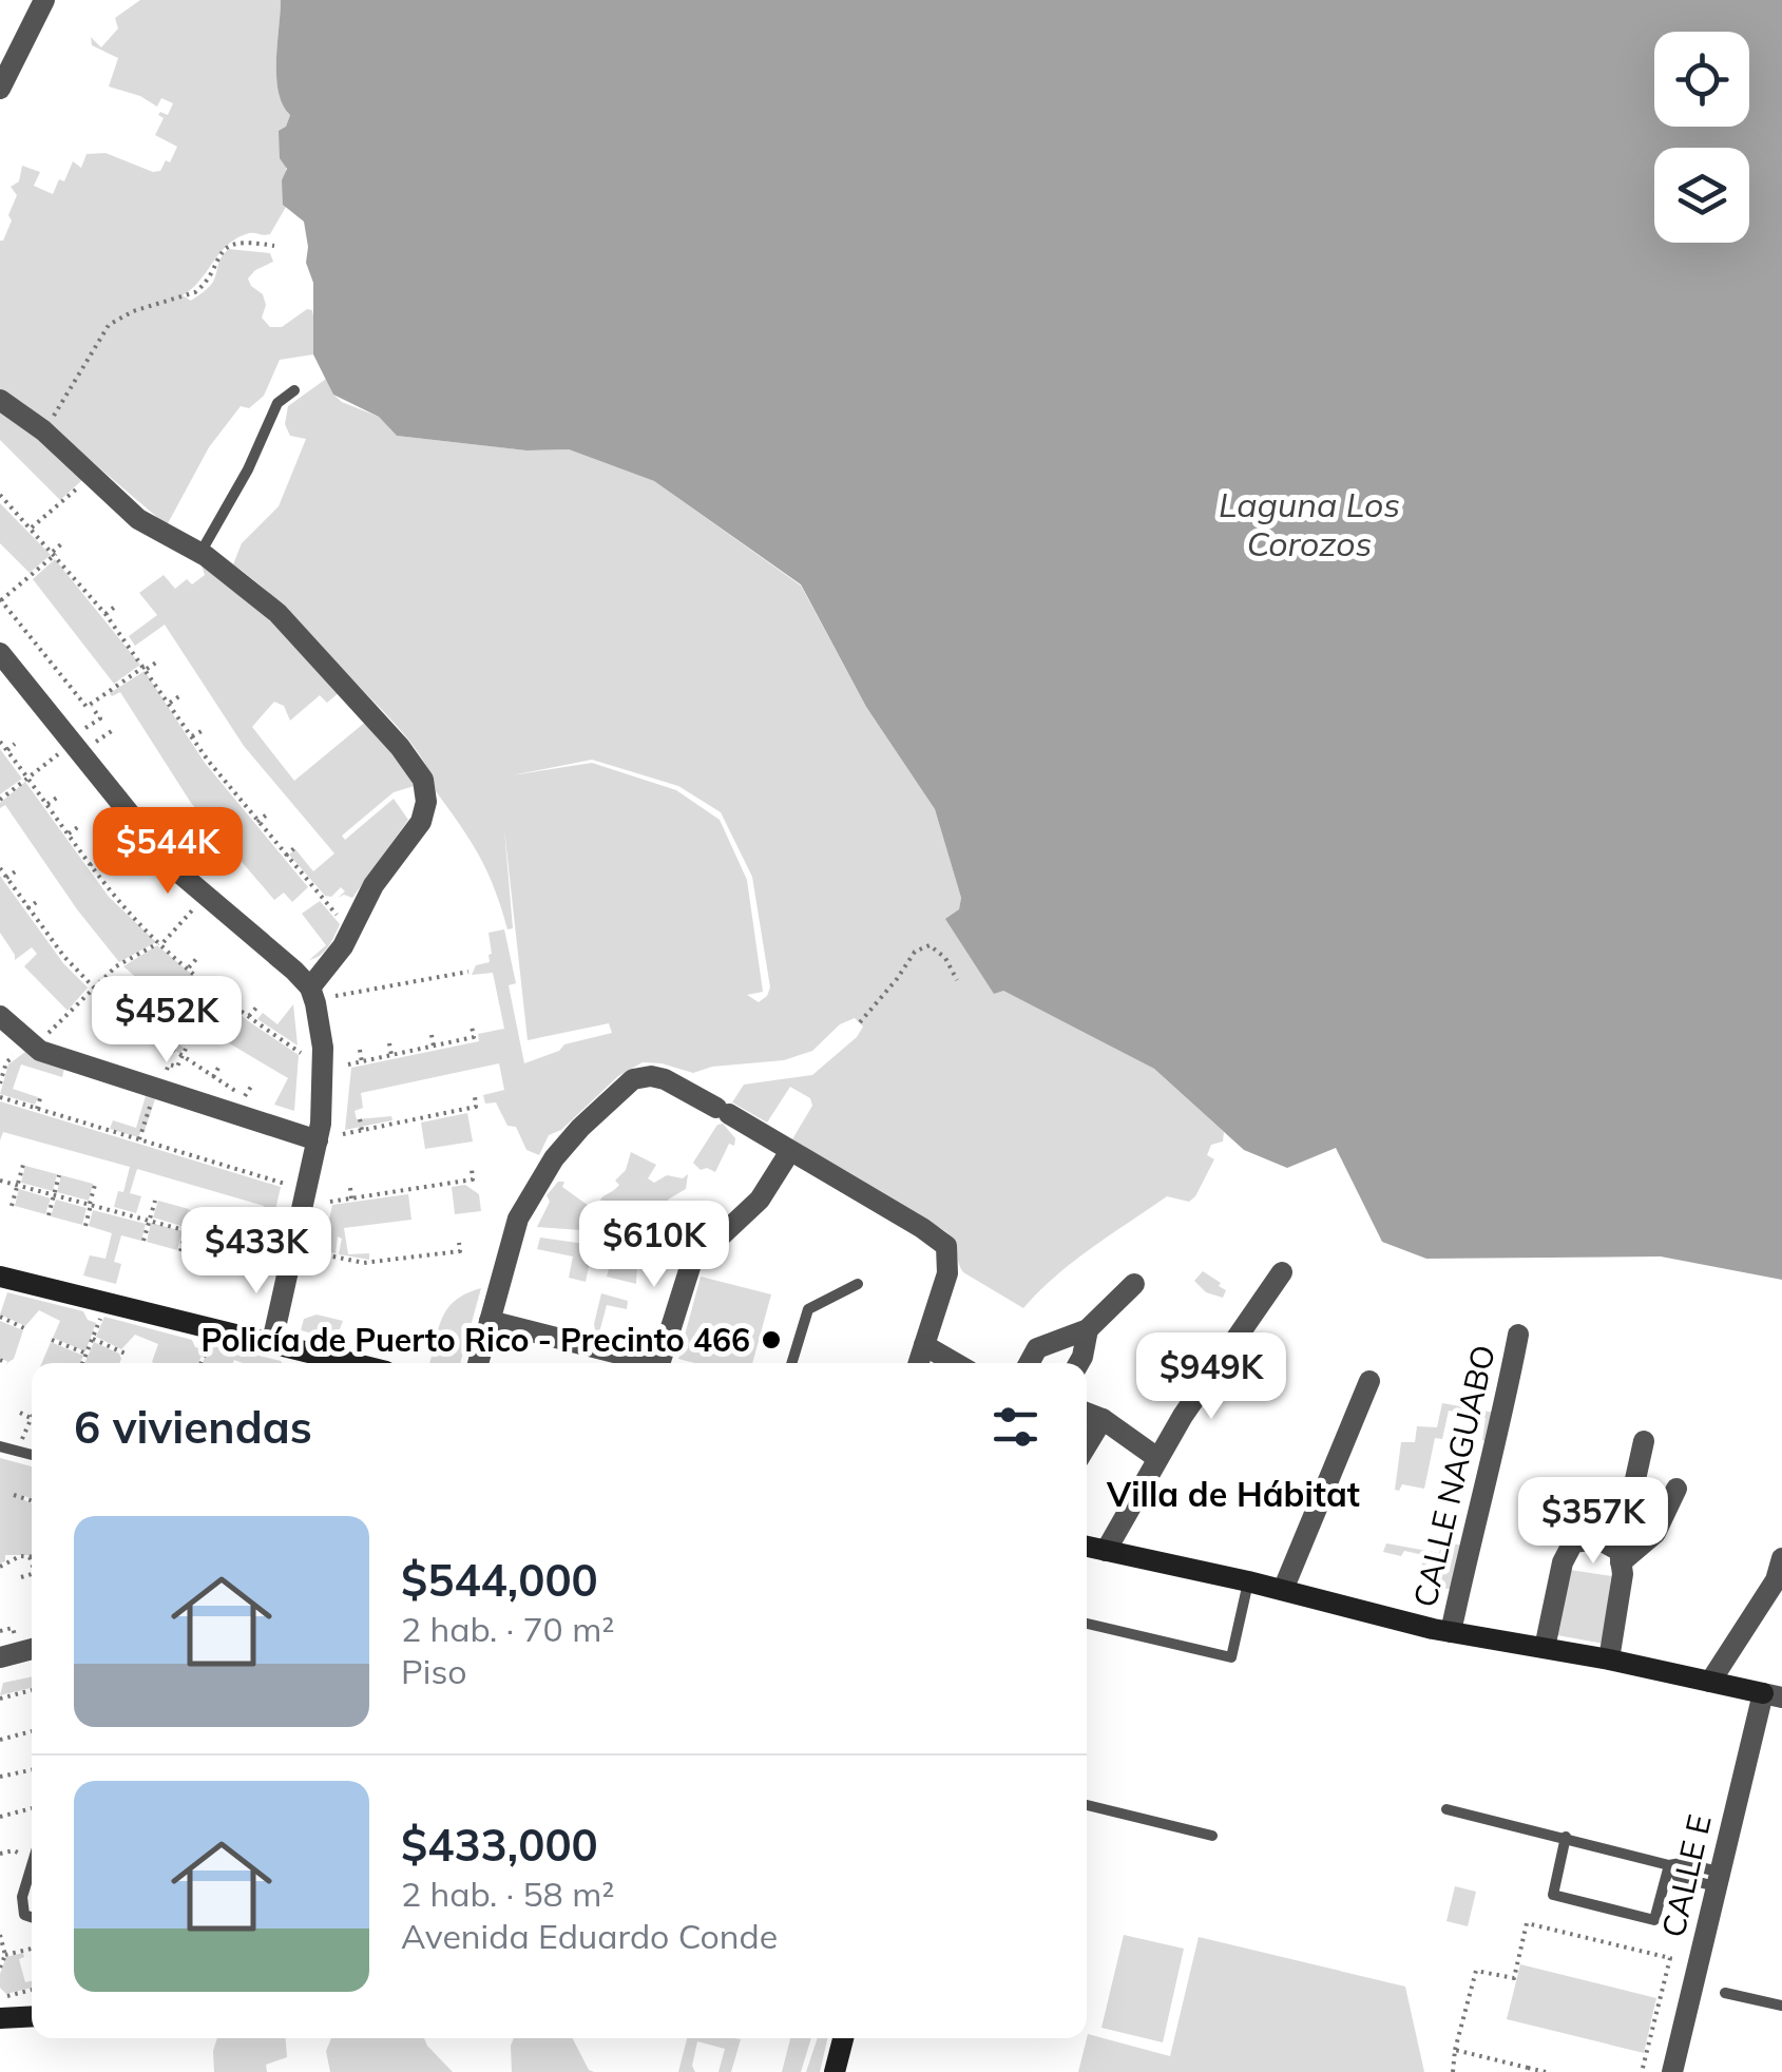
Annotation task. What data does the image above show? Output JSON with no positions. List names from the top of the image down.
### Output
{
  "streets": {
    "street": ["CALLE NAGUABO", "CALLE E"]
  },
  "districts": ["Villa de Hábitat"],
  "water": ["Laguna Los Corozos"],
  "places": ["Policía de Puerto Rico - Precinto 466"],
  "page": {
    "price": [
      "$544K",
      "$452K",
      "$610K",
      "$433K",
      "$949K",
      "$357K"
    ],
    "heading": "6 viviendas",
    "list": [
      {
        "name": "$544,000",
        "note": "2 hab. · 70 m² · Piso"
      },
      {
        "name": "$433,000",
        "note": "2 hab. · 58 m² · Avenida Eduardo Conde"
      }
    ]
  }
}
